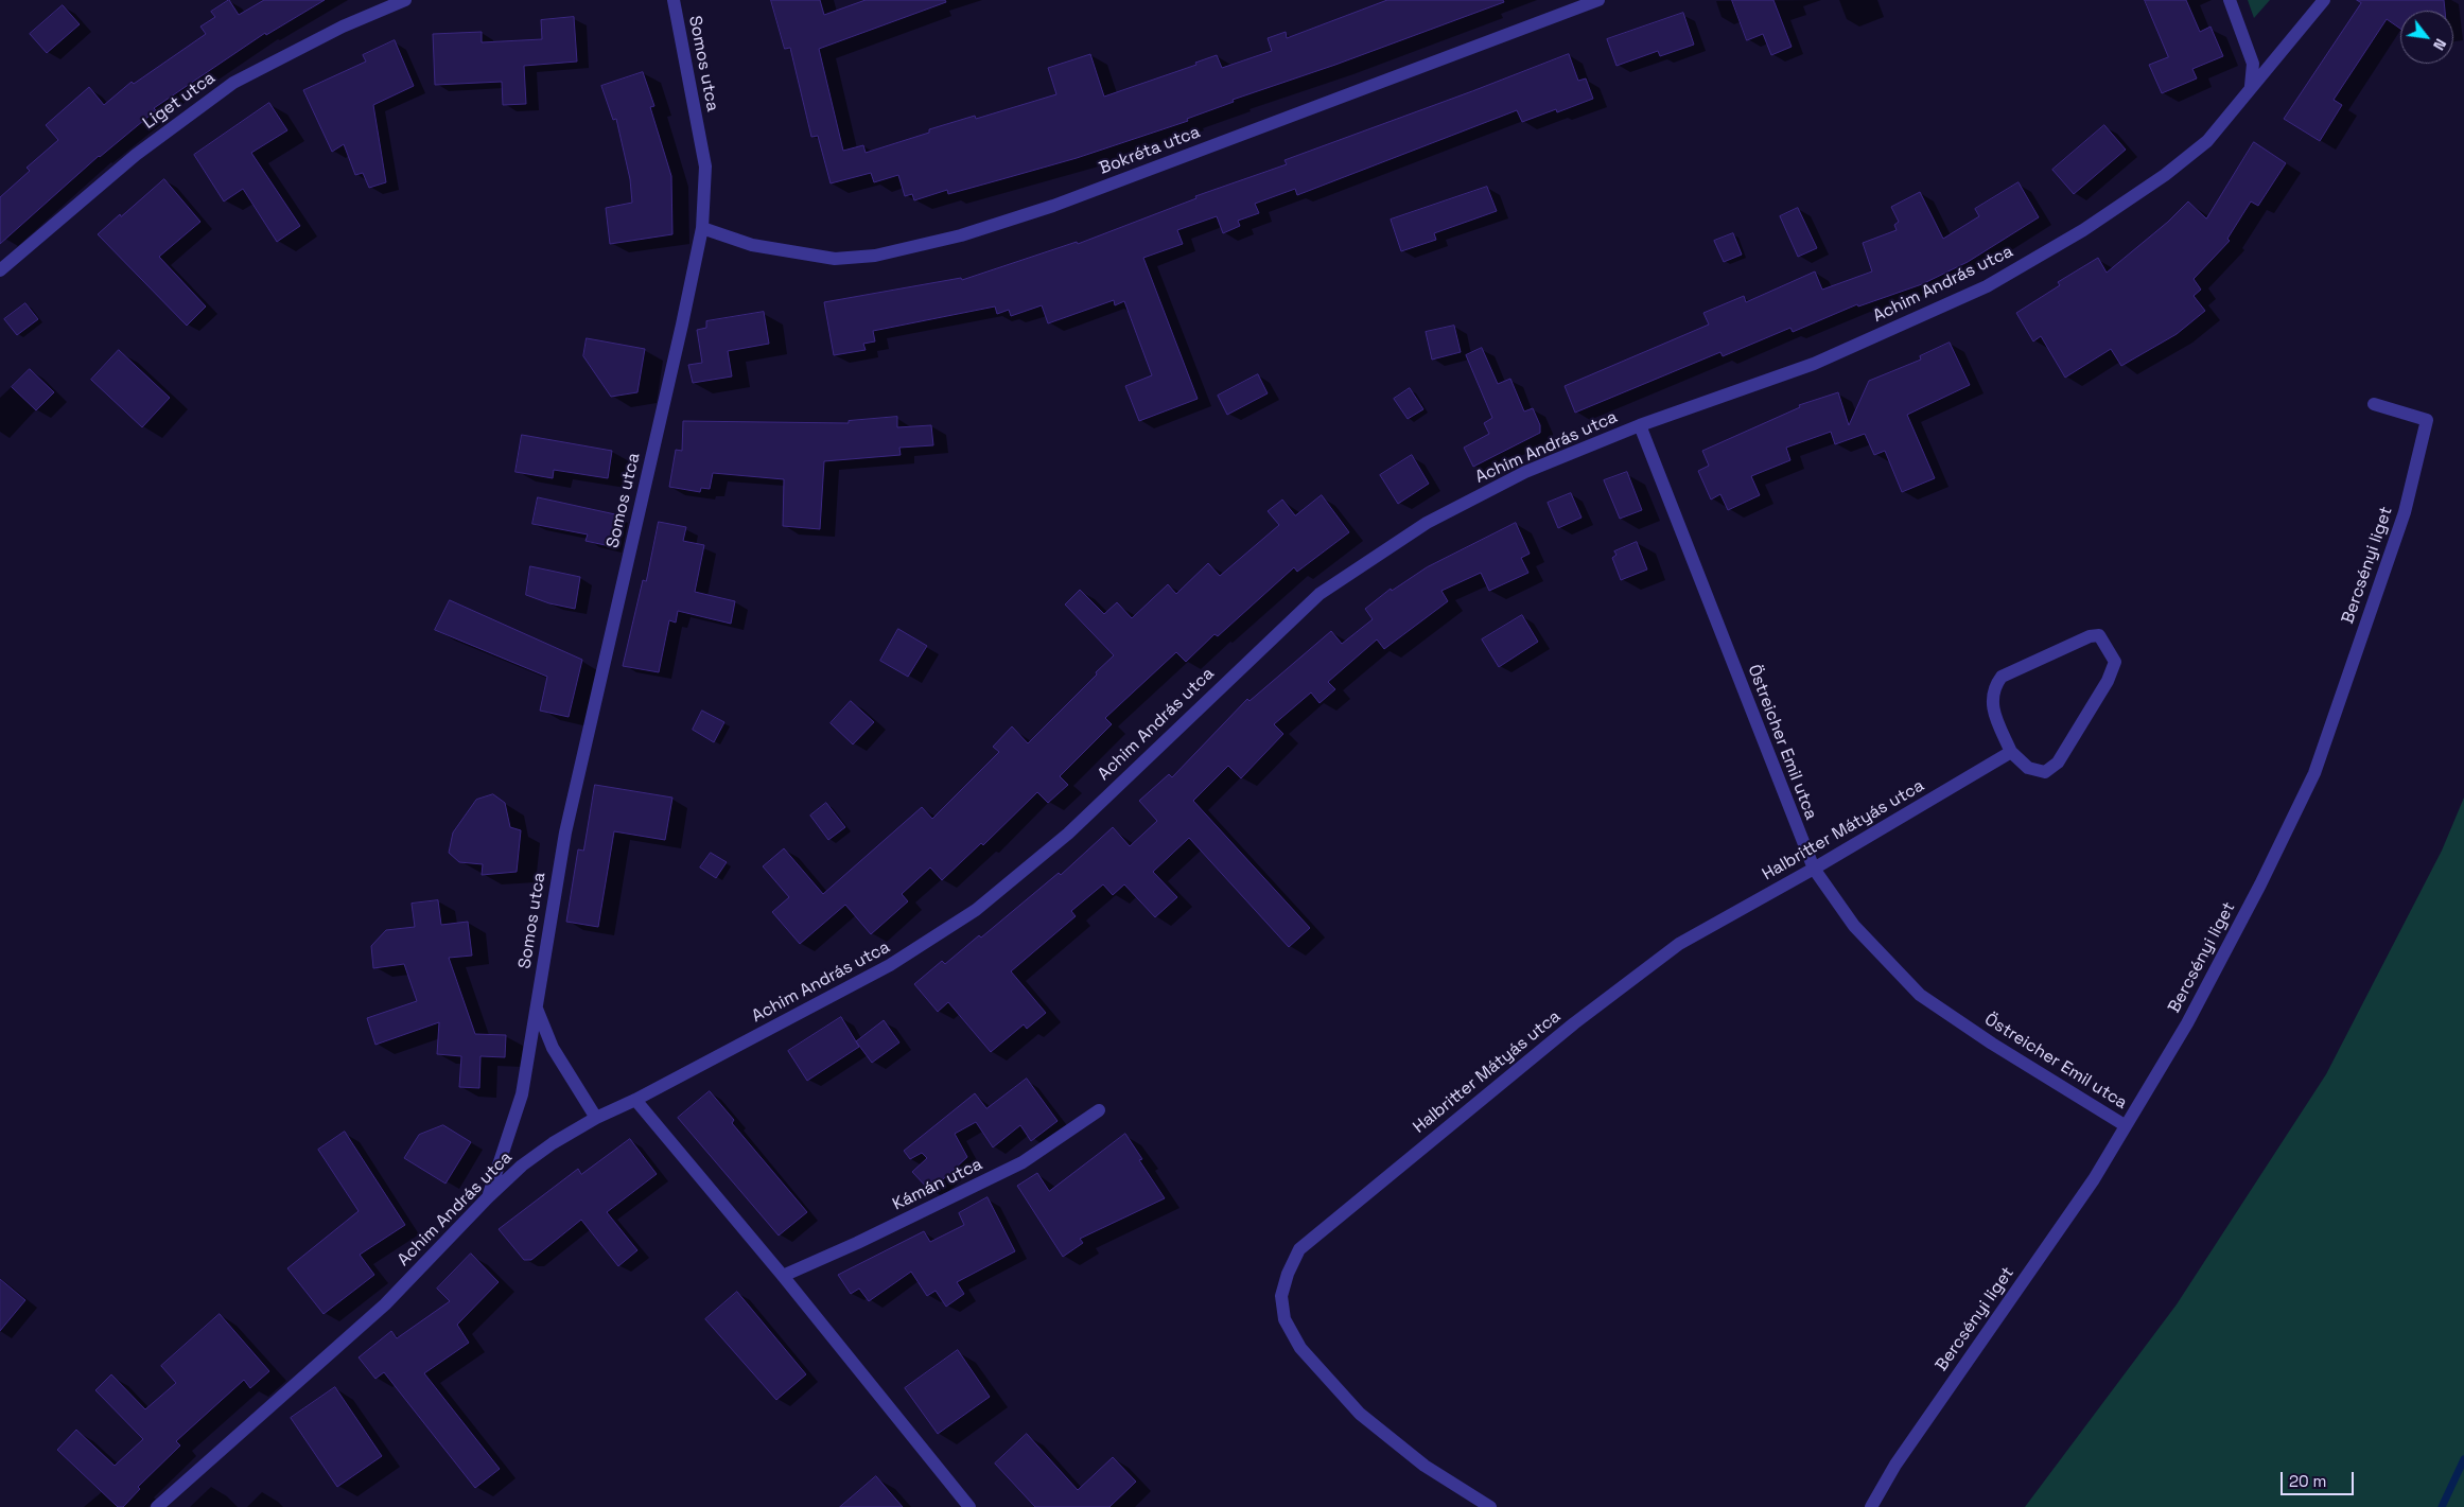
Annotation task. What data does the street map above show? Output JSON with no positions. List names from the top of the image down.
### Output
{
  "streets": {
    "street": [
      "Somos utca",
      "Liget utca",
      "Bokréta utca",
      "Achim András utca",
      "Bercsényi liget",
      "Östreicher Emil utca",
      "Halbritter Mátyás utca",
      "Kámán utca"
    ]
  },
  "crossings": [
    ["Somos utca", "Bokréta utca"],
    ["Somos utca", "Achim András utca"],
    ["Achim András utca", "Östreicher Emil utca"],
    ["Bercsényi liget", "Östreicher Emil utca"],
    ["Östreicher Emil utca", "Halbritter Mátyás utca"]
  ],
  "scale_bar": "20 m",
  "north": "bottom right"
}
